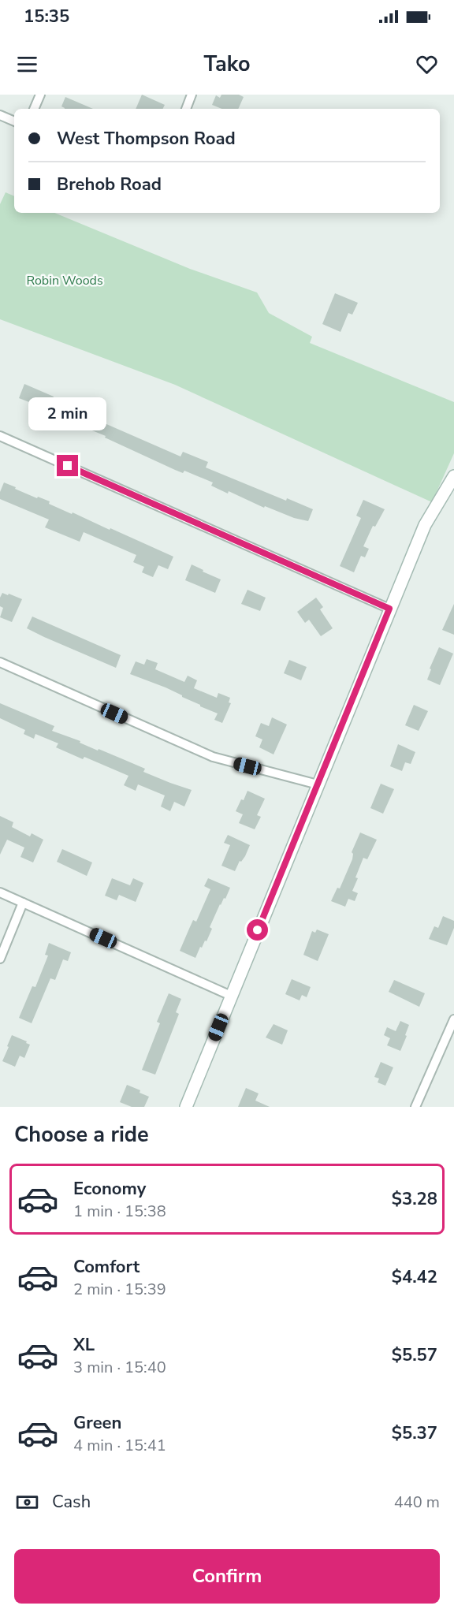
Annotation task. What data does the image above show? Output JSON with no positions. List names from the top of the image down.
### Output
{
  "parks": ["Robin Woods"],
  "page": {
    "status": "15:35",
    "header": "Tako",
    "banner": ["West Thompson Road", "Brehob Road"],
    "bubble": "2 min",
    "heading": "Choose a ride",
    "list": [
      {
        "name": "Economy",
        "note": "1 min · 15:38",
        "value": "$3.28"
      },
      {
        "name": "Comfort",
        "note": "2 min · 15:39",
        "value": "$4.42"
      },
      {
        "name": "XL",
        "note": "3 min · 15:40",
        "value": "$5.57"
      },
      {
        "name": "Green",
        "note": "4 min · 15:41",
        "value": "$5.37"
      }
    ],
    "pay": ["Cash", "440 m"],
    "buttons": "Confirm"
  }
}
